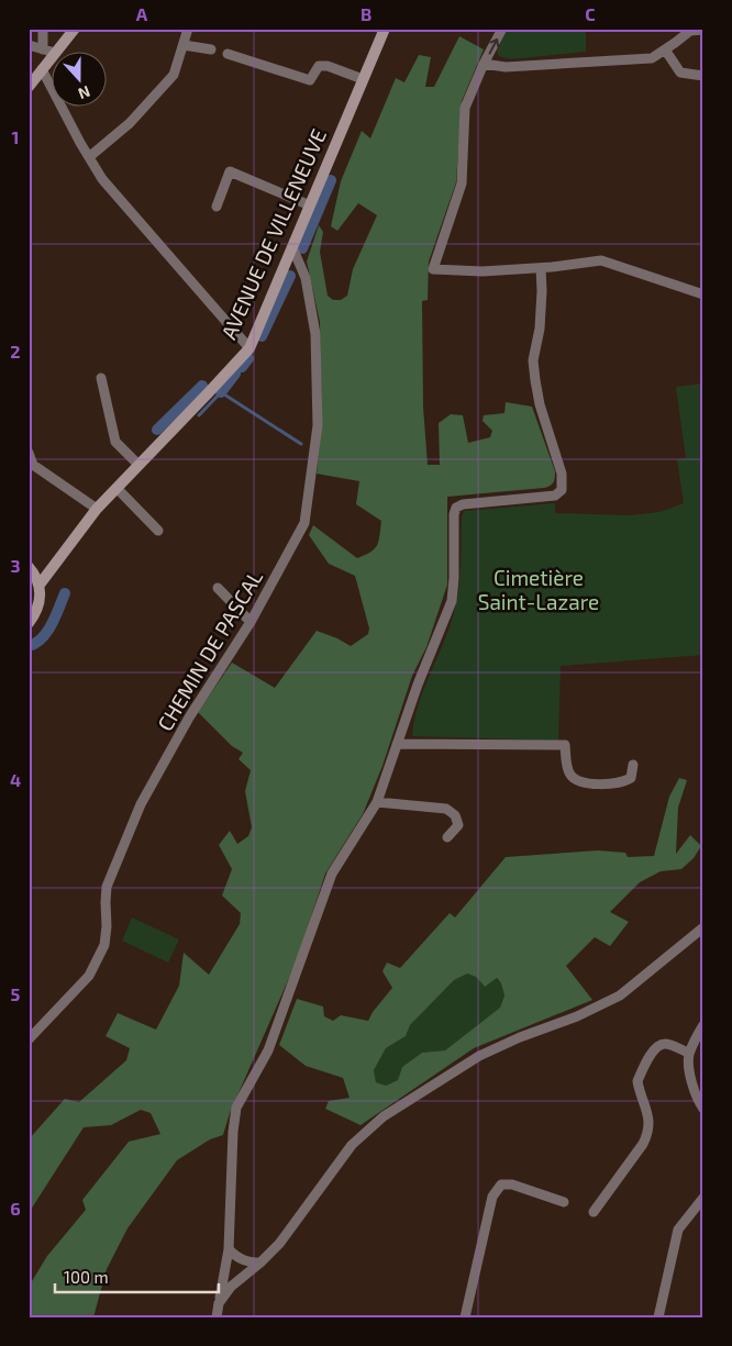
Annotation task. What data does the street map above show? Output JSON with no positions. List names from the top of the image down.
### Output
{
  "streets": {
    "street": ["AVENUE DE VILLENEUVE", "CHEMIN DE PASCAL"]
  },
  "crossings": [
    ["AVENUE DE VILLENEUVE", "CHEMIN DE PASCAL"]
  ],
  "parks": ["Cimetière Saint-Lazare"],
  "scale_bar": "100 m",
  "north": "bottom",
  "grid": {
    "columns": ["A", "B", "C"],
    "rows": [
      "1",
      "2",
      "3",
      "4",
      "5",
      "6"
    ]
  }
}
